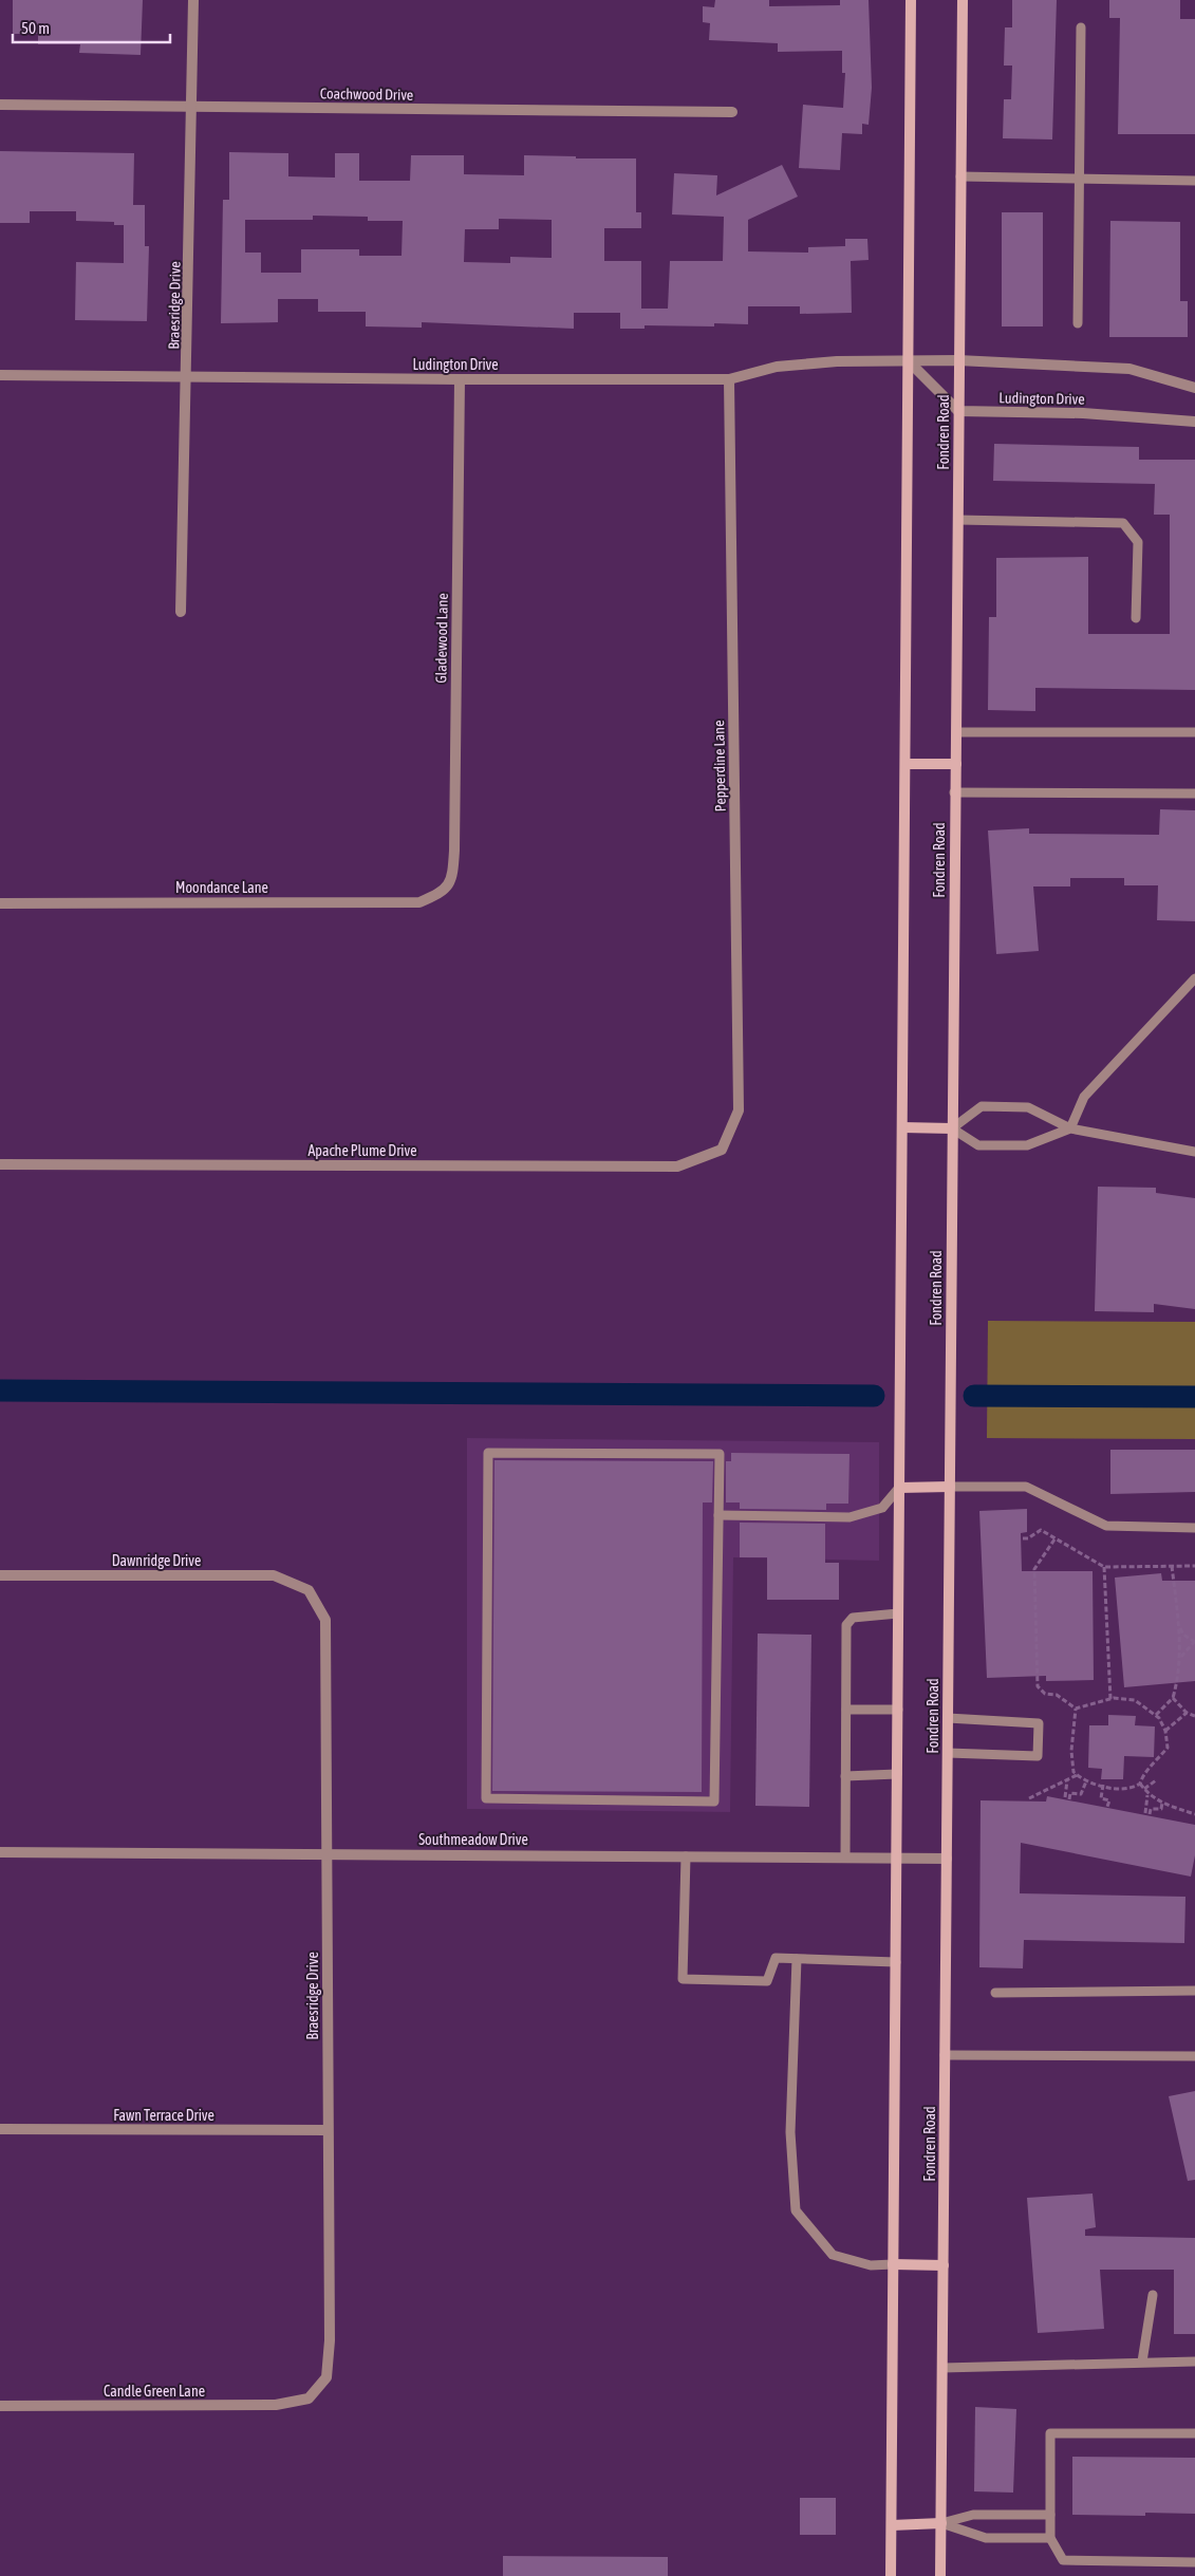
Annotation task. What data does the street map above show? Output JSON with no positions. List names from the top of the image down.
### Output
{
  "streets": {
    "main road": ["Fondren Road"],
    "street": [
      "Coachwood Drive",
      "Braesridge Drive",
      "Ludington Drive",
      "Gladewood Lane",
      "Pepperdine Lane",
      "Moondance Lane",
      "Apache Plume Drive",
      "Dawnridge Drive",
      "Southmeadow Drive",
      "Fawn Terrace Drive",
      "Candle Green Lane"
    ]
  },
  "crossings": [
    ["Coachwood Drive", "Braesridge Drive"],
    ["Braesridge Drive", "Ludington Drive"],
    ["Braesridge Drive", "Dawnridge Drive"],
    ["Braesridge Drive", "Southmeadow Drive"],
    ["Braesridge Drive", "Fawn Terrace Drive"],
    ["Braesridge Drive", "Candle Green Lane"],
    ["Ludington Drive", "Fondren Road"],
    ["Ludington Drive", "Gladewood Lane"],
    ["Ludington Drive", "Pepperdine Lane"],
    ["Fondren Road", "Southmeadow Drive"],
    ["Gladewood Lane", "Moondance Lane"],
    ["Pepperdine Lane", "Apache Plume Drive"]
  ],
  "scale_bar": "50 m"
}
